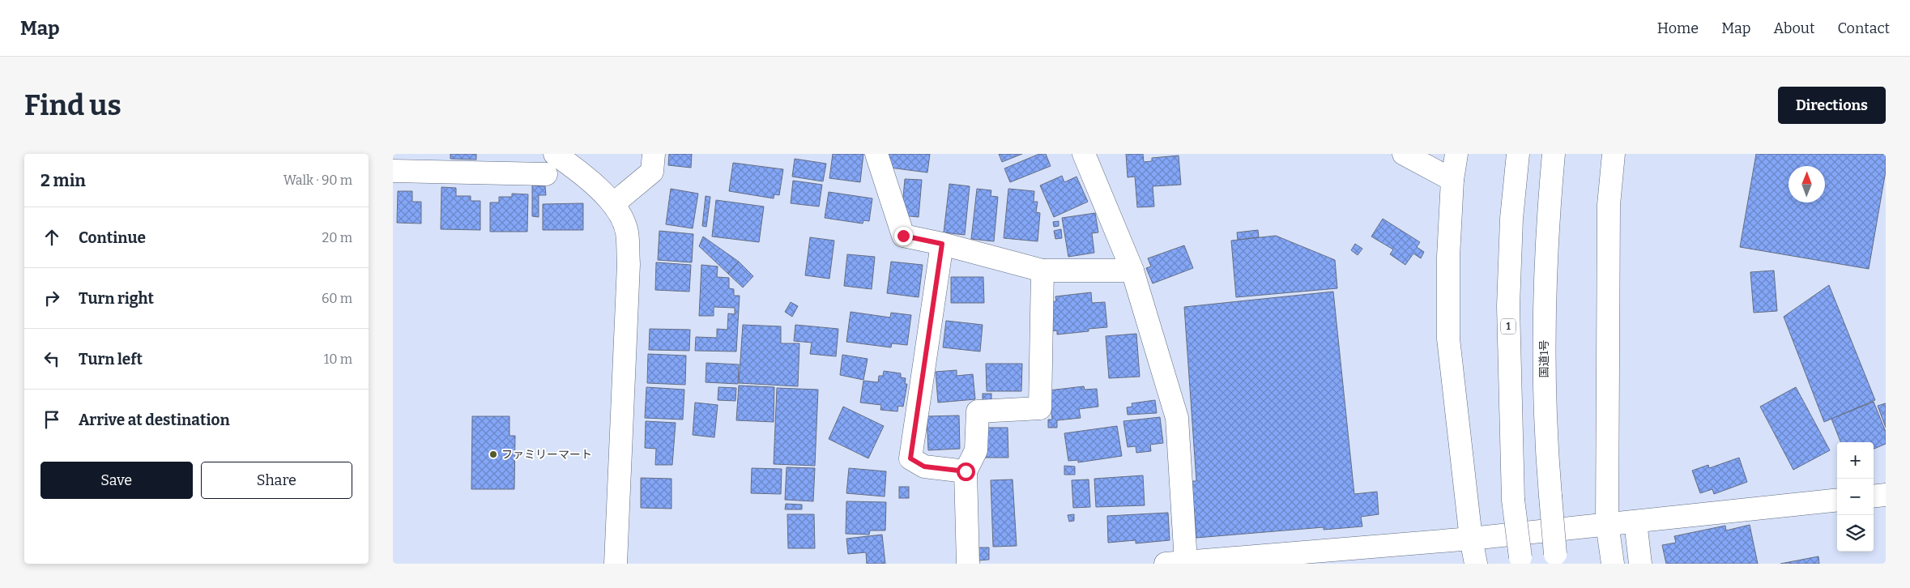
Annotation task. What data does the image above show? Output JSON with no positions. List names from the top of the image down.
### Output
{
  "streets": {
    "main road": ["1", "国道1号"]
  },
  "places": ["ファミリーマート"],
  "north": "top",
  "page": {
    "header": "Map",
    "nav": [
      "Home",
      "Map",
      "About",
      "Contact"
    ],
    "buttons": [
      "Directions",
      ["Save", "Share"]
    ],
    "title": "Find us",
    "heading": ["2 min", "Walk · 90 m"],
    "list": [
      ["Continue", "20 m"],
      ["Turn right", "60 m"],
      ["Turn left", "10 m"],
      "Arrive at destination"
    ],
    "map_buttons": ["+", "−"]
  }
}
